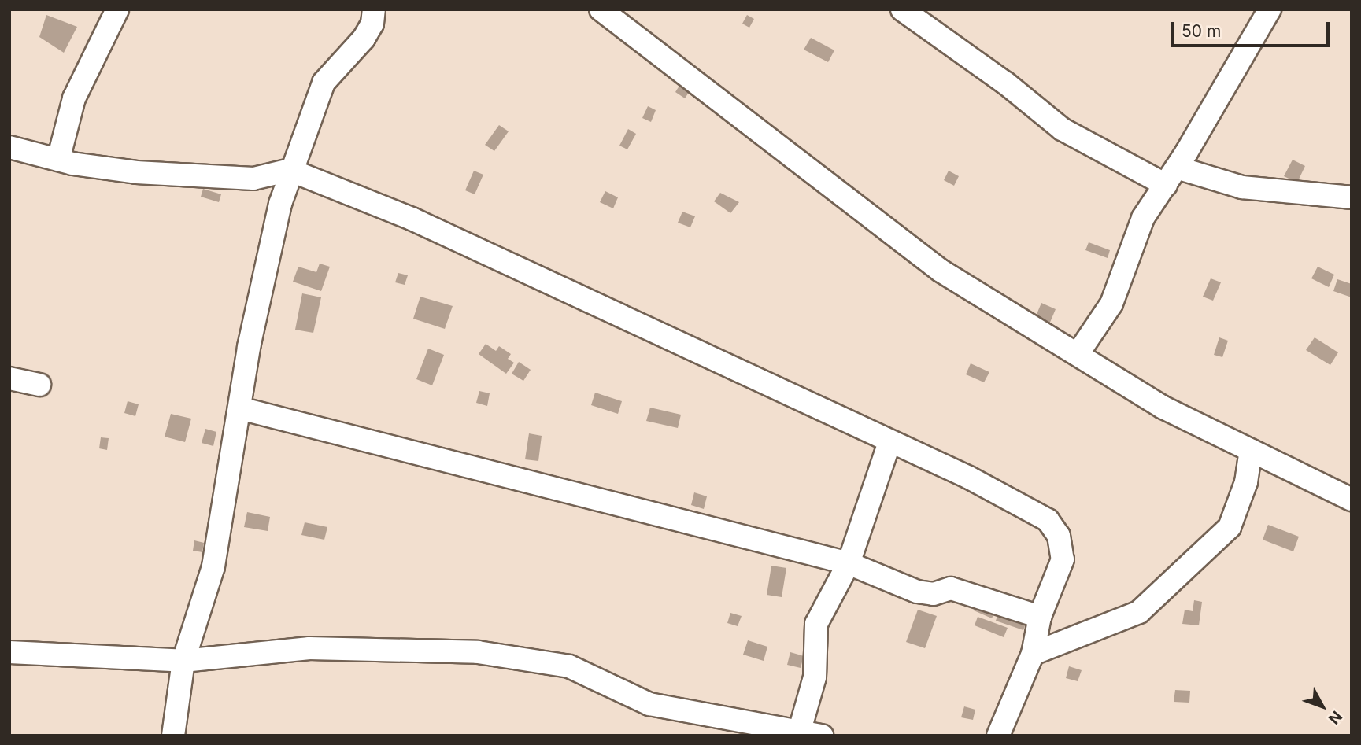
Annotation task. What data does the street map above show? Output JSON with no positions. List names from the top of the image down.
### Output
{
  "scale_bar": "50 m",
  "north": "bottom right"
}
